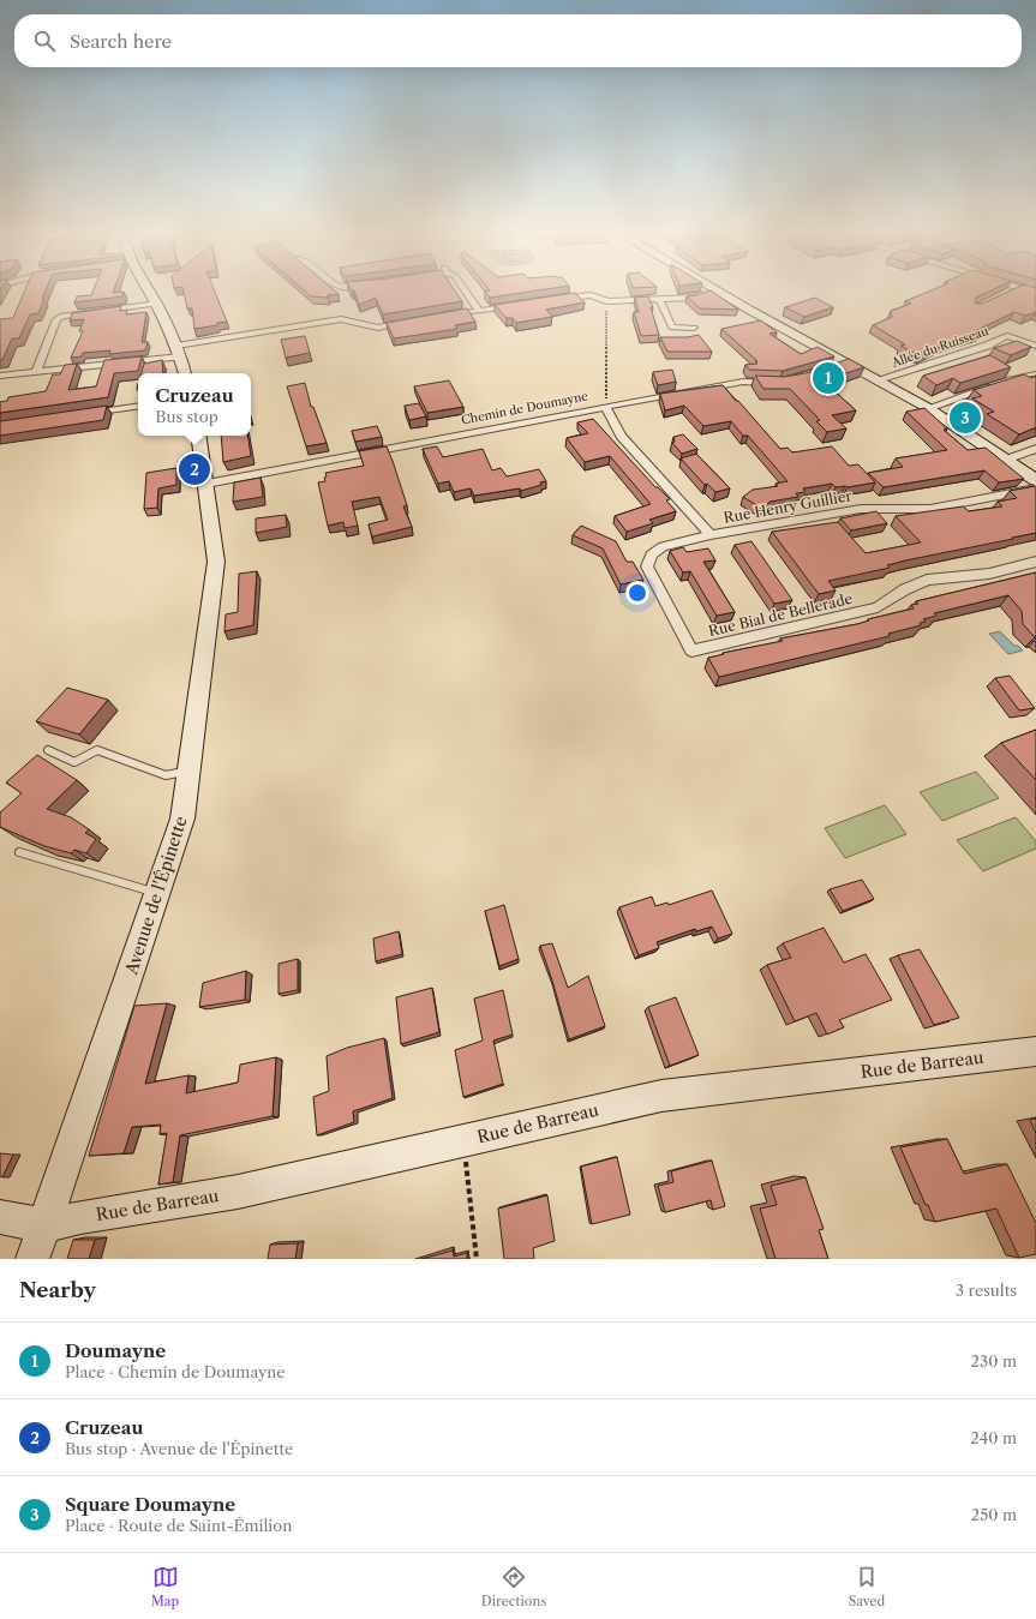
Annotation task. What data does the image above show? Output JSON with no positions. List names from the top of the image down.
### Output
{
  "streets": {
    "street": [
      "Allée du Ruisseau",
      "Chemin de Doumayne",
      "Rue Henry Guillier",
      "Rue Bial de Bellerade",
      "Avenue de l'Épinette",
      "Rue de Barreau"
    ]
  },
  "crossings": [
    ["Chemin de Doumayne", "Rue Henry Guillier"],
    ["Chemin de Doumayne", "Avenue de l'Épinette"],
    ["Rue Henry Guillier", "Rue Bial de Bellerade"],
    ["Avenue de l'Épinette", "Rue de Barreau"]
  ],
  "page": {
    "search": "Search here",
    "pins": ["1", "3", "2"],
    "popup": ["Cruzeau", "Bus stop"],
    "heading": ["Nearby", "3 results"],
    "list": [
      {
        "mark": "1",
        "name": "Doumayne",
        "note": "Place · Chemin de Doumayne",
        "value": "230 m"
      },
      {
        "mark": "2",
        "name": "Cruzeau",
        "note": "Bus stop · Avenue de l'Épinette",
        "value": "240 m"
      },
      {
        "mark": "3",
        "name": "Square Doumayne",
        "note": "Place · Route de Saint-Émilion",
        "value": "250 m"
      }
    ],
    "nav": ["Map", "Directions", "Saved"]
  }
}
